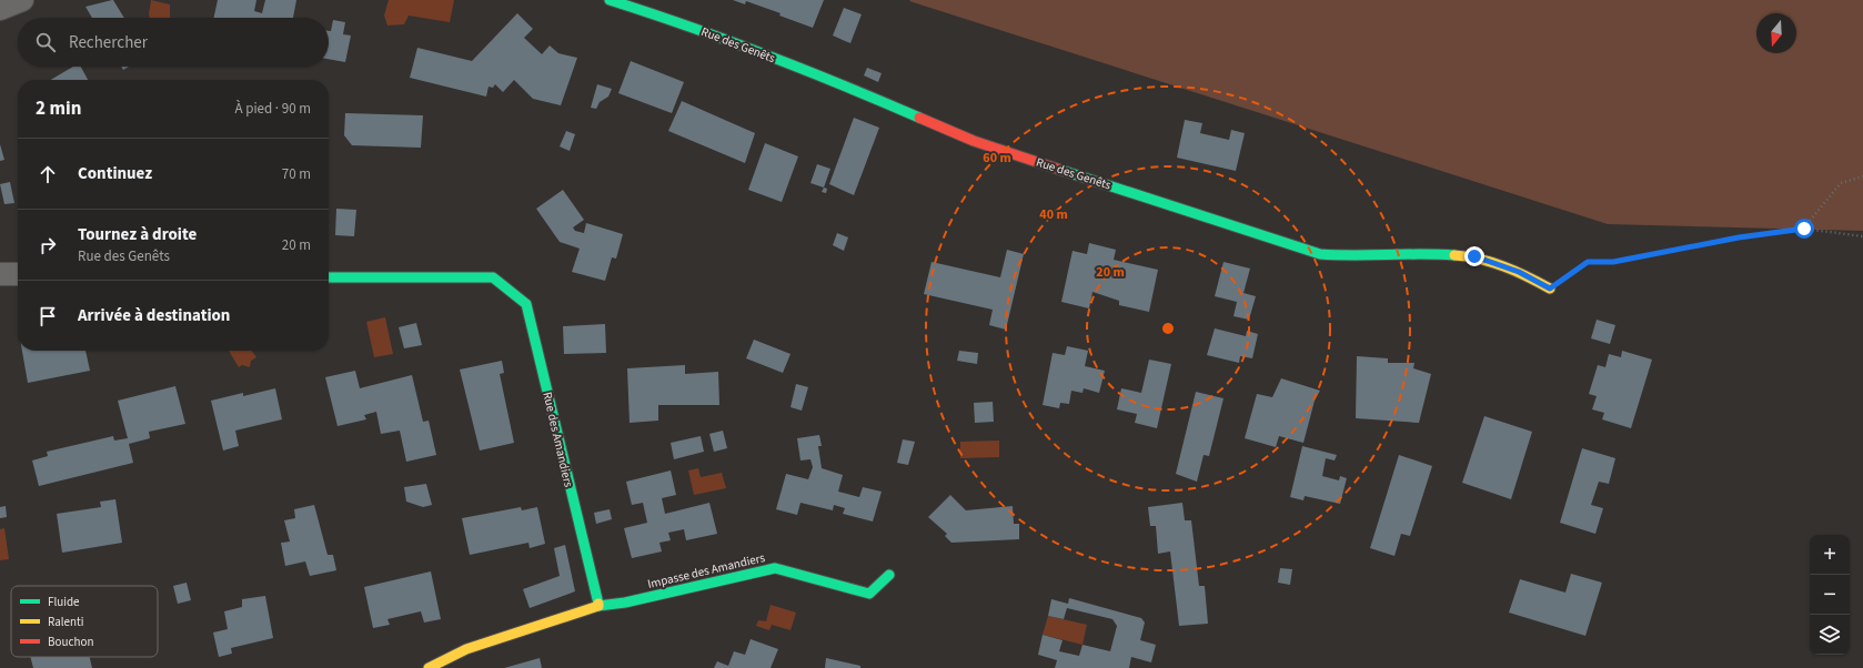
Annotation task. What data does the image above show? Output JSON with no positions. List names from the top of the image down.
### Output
{
  "streets": {
    "street": ["Rue des Genêts", "Rue des Amandiers", "Impasse des Amandiers"]
  },
  "crossings": [
    ["Rue des Amandiers", "Impasse des Amandiers"]
  ],
  "legend": ["Fluide", "Ralenti", "Bouchon"],
  "north": "bottom",
  "page": {
    "search": "Rechercher",
    "heading": ["2 min", "À pied · 90 m"],
    "list": [
      ["Continuez", "70 m"],
      ["Tournez à droite", "Rue des Genêts", "20 m"],
      "Arrivée à destination"
    ],
    "map_buttons": ["+", "−"]
  },
  "rings": ["60 m", "40 m", "20 m"]
}
